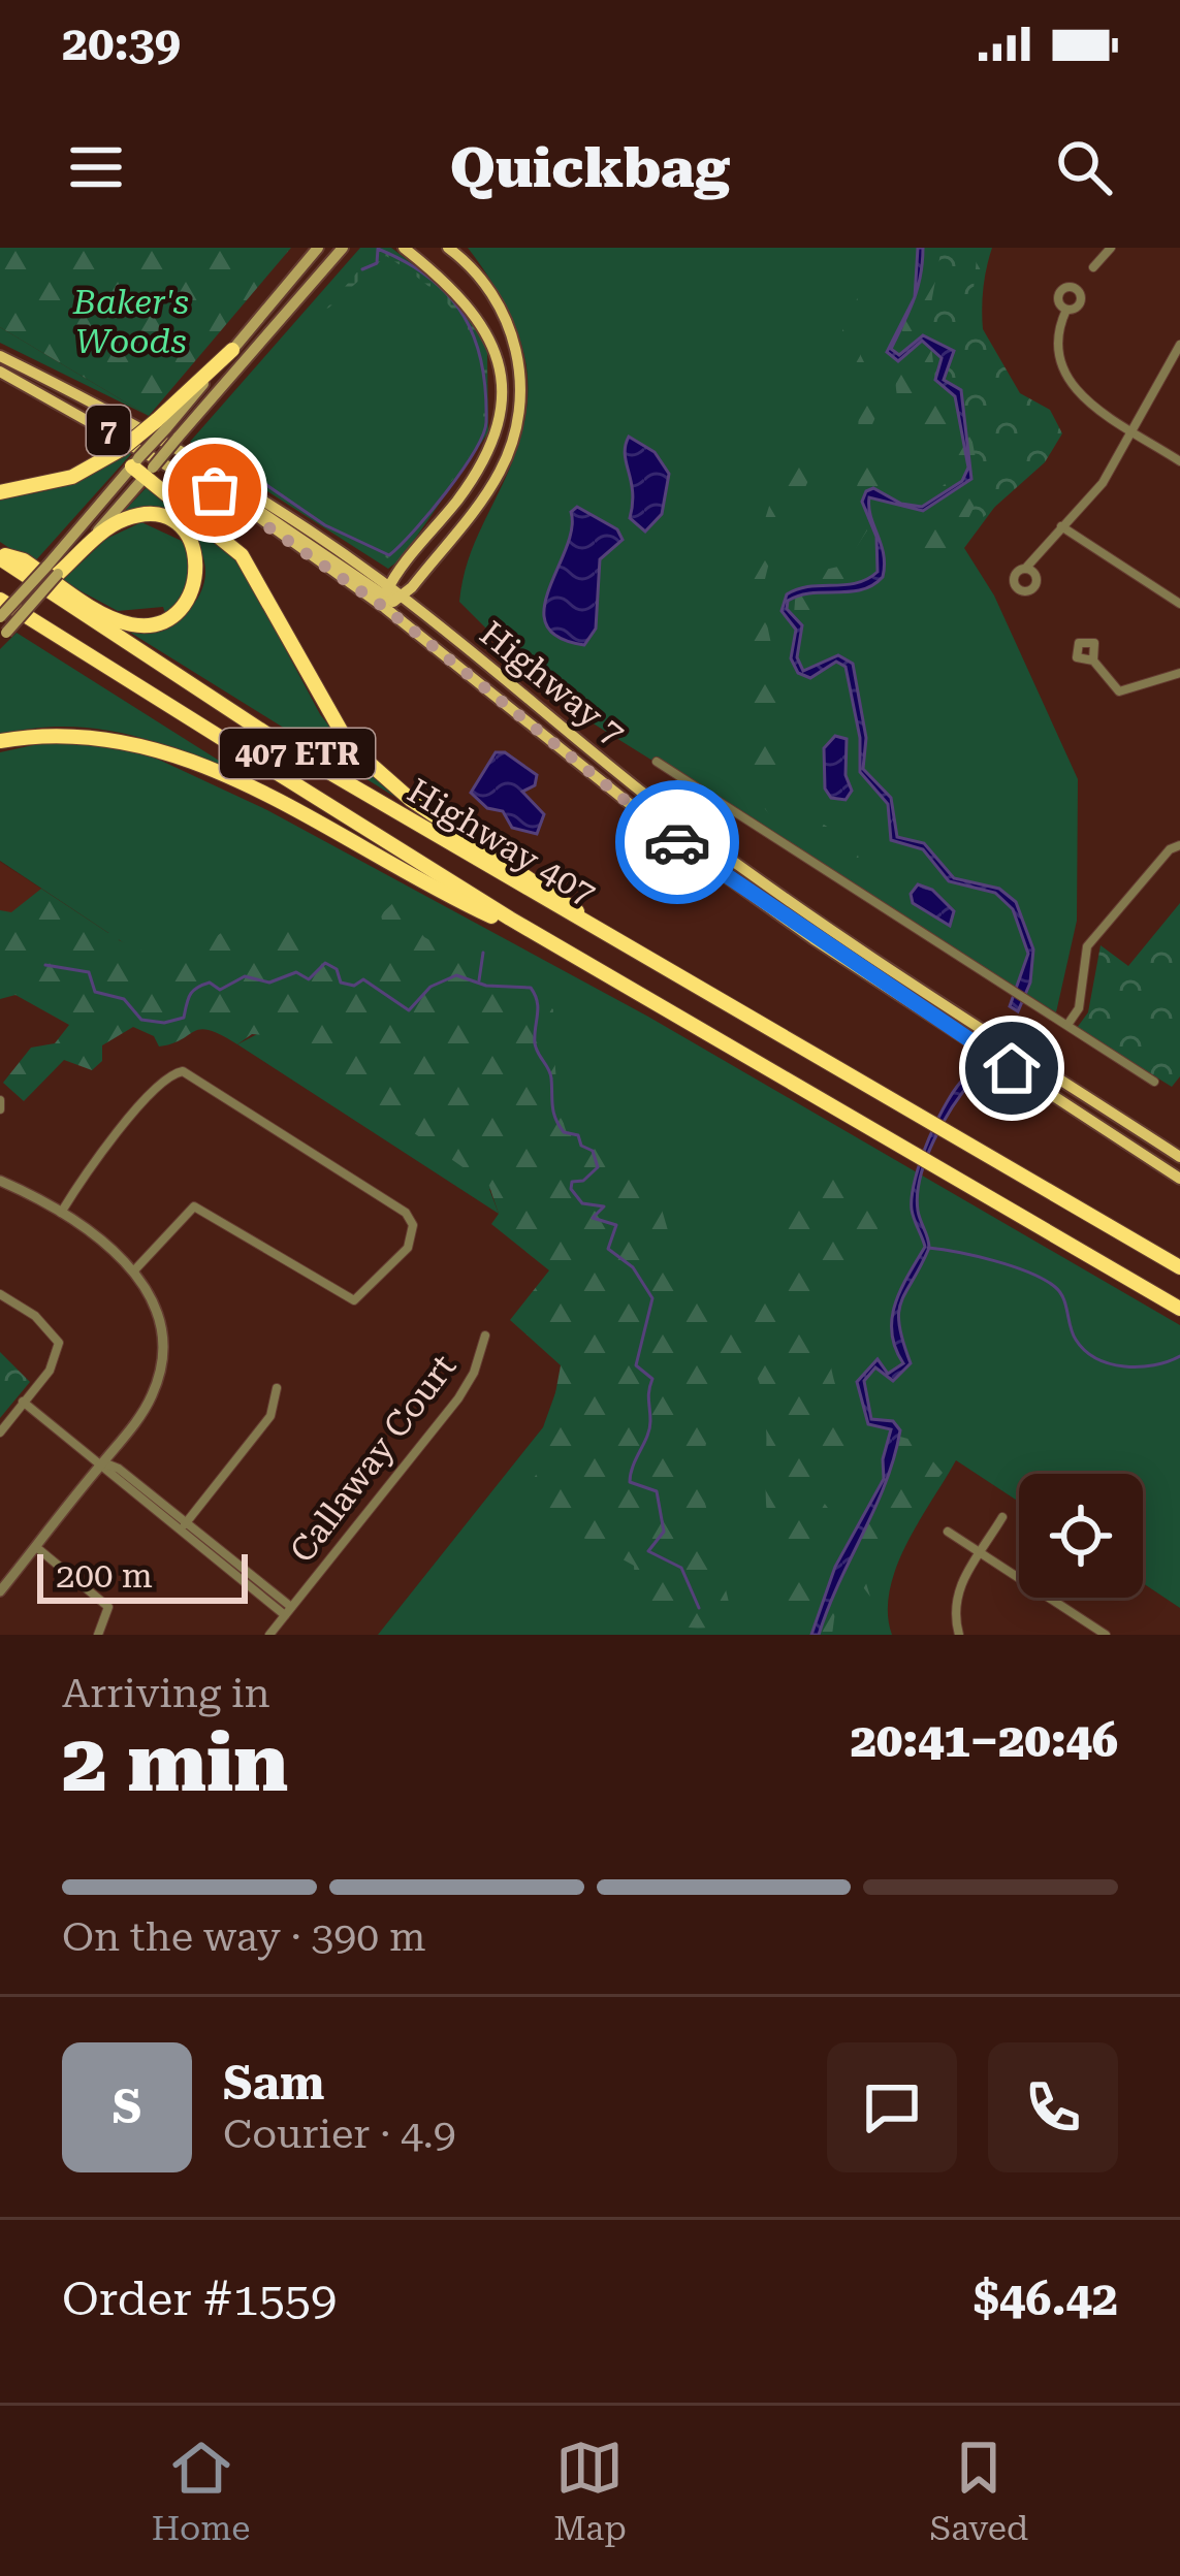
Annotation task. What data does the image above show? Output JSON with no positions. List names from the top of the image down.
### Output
{
  "streets": {
    "highway": ["407 ETR", "Highway 407"],
    "main road": ["7", "Highway 7"],
    "street": ["Callaway Court"]
  },
  "crossings": [
    ["7", "Highway 7"]
  ],
  "parks": ["Baker's Woods"],
  "scale_bar": "200 m",
  "page": {
    "status": "20:39",
    "header": "Quickbag",
    "scale": "200 m",
    "heading": ["2 min", "Arriving in", "20:41–20:46"],
    "panel": [
      "Sam",
      "Courier · 4.9",
      "Order #1559",
      "$46.42"
    ],
    "bar": "On the way · 390 m",
    "round": "S",
    "tabs": ["Home", "Map", "Saved"]
  }
}
